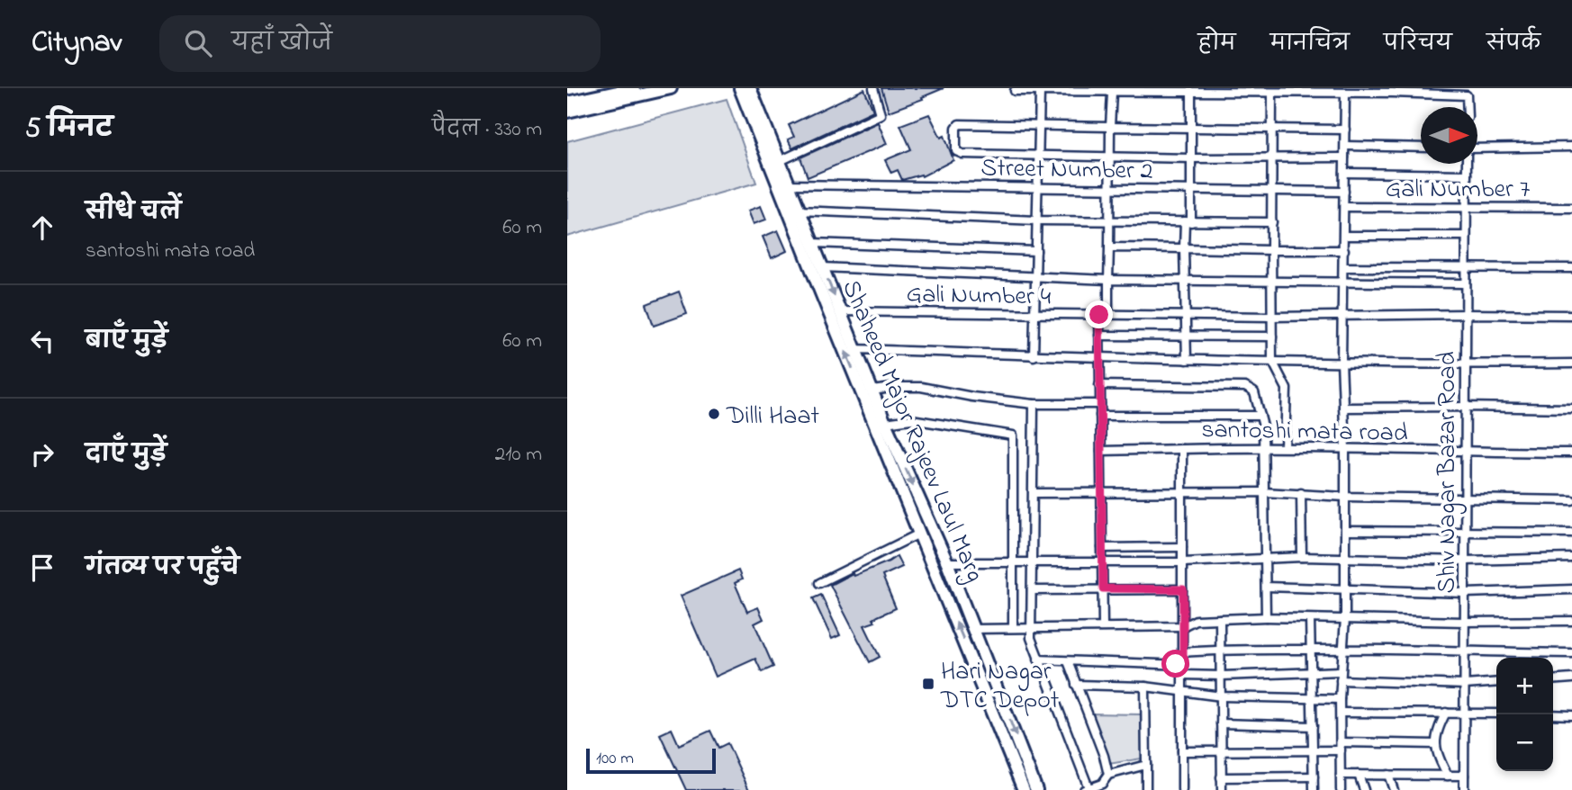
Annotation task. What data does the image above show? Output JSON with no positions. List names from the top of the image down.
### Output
{
  "streets": {
    "street": [
      "Street Number 2",
      "Gali Number 7",
      "Gali Number 4",
      "santoshi mata road",
      "Shaheed Major Rajeev Laul Marg",
      "Shiv Nagar Bazar Road"
    ]
  },
  "crossings": [
    ["Street Number 2", "Shaheed Major Rajeev Laul Marg"],
    ["Gali Number 7", "Shiv Nagar Bazar Road"],
    ["Gali Number 4", "Shaheed Major Rajeev Laul Marg"],
    ["Gali Number 4", "Shiv Nagar Bazar Road"],
    ["santoshi mata road", "Shiv Nagar Bazar Road"]
  ],
  "places": {
    "other": ["Dilli Haat"],
    "transit": ["Hari Nagar DTC Depot"]
  },
  "scale_bar": "100 m",
  "north": "right",
  "page": {
    "header": "Citynav",
    "search": "यहाँ खोजें",
    "nav": [
      "होम",
      "मानचित्र",
      "परिचय",
      "संपर्क"
    ],
    "heading": ["5 मिनट", "पैदल · 330 m"],
    "list": [
      ["सीधे चलें", "santoshi mata road", "60 m"],
      ["बाएँ मुड़ें", "60 m"],
      ["दाएँ मुड़ें", "210 m"],
      "गंतव्य पर पहुँचे"
    ],
    "map_buttons": ["+", "−"],
    "scale": "100 m"
  }
}
